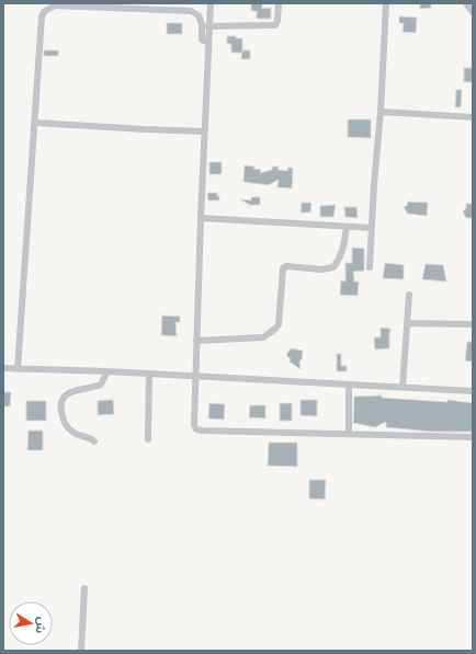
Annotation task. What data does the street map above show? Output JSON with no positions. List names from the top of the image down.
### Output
{
  "north": "right"
}
